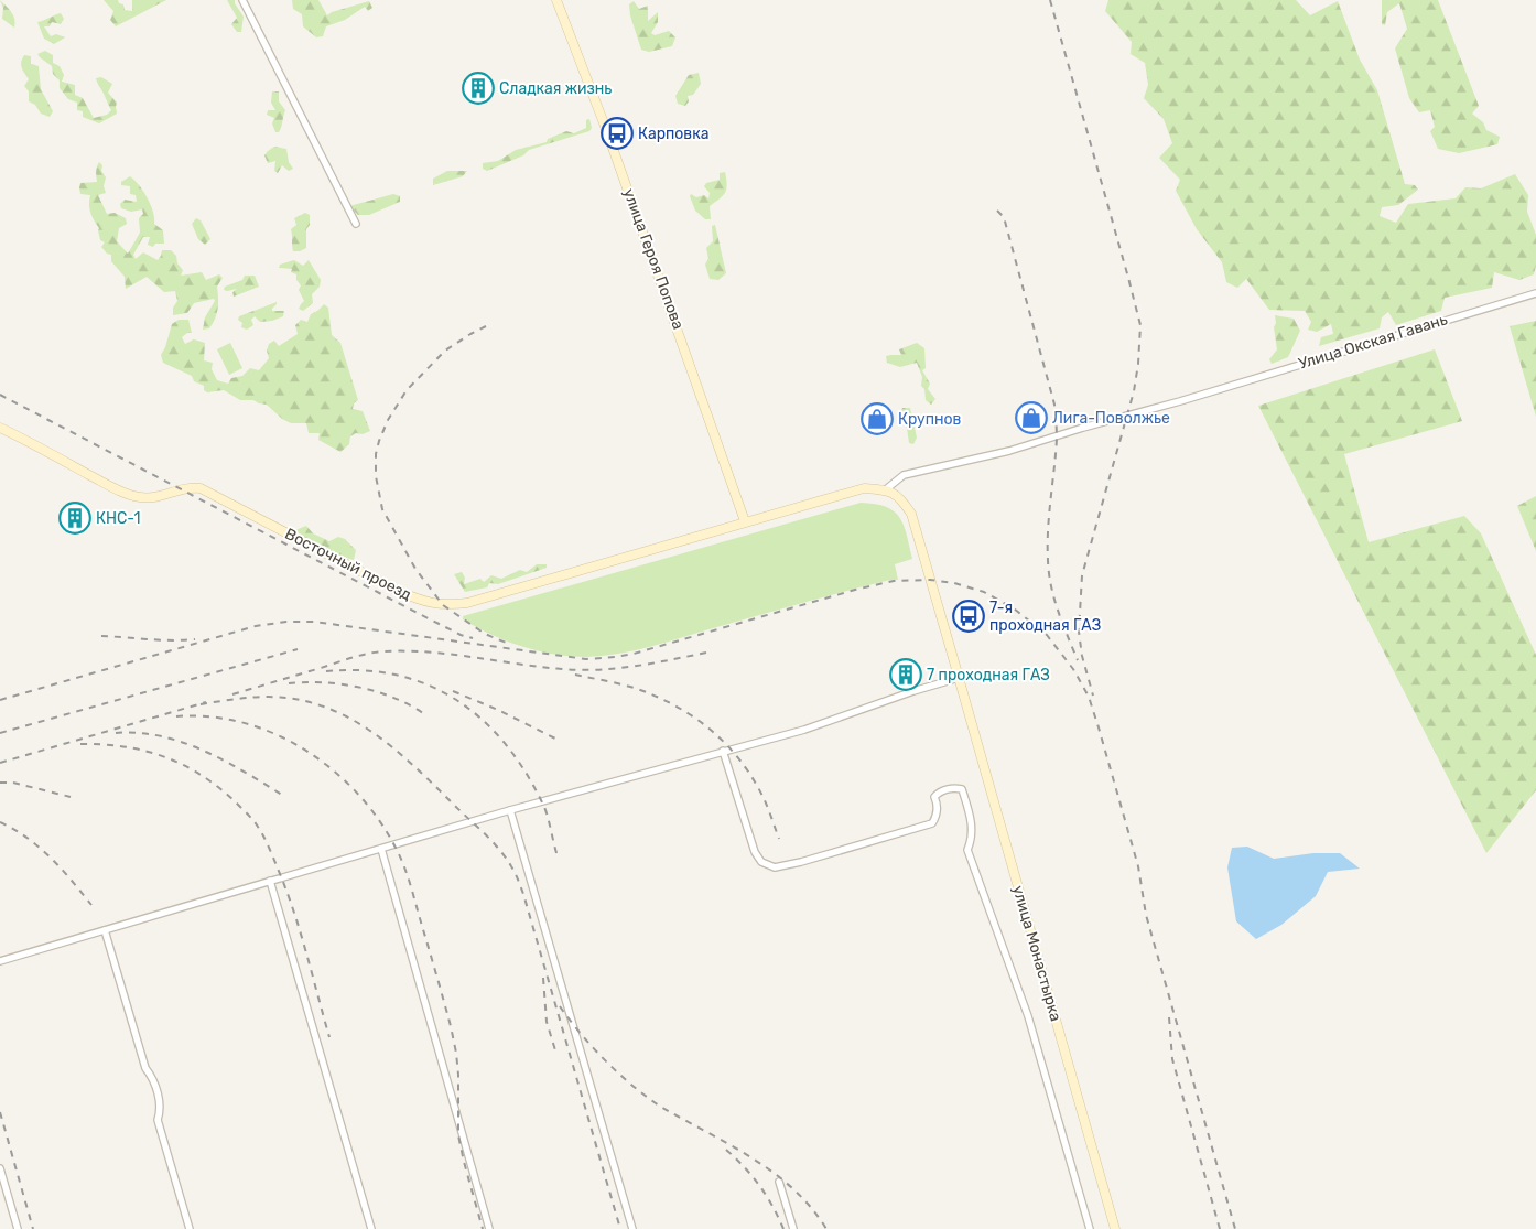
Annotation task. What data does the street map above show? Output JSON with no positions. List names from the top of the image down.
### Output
{
  "streets": {
    "street": [
      "улица Героя Попова",
      "Улица Окская Гавань",
      "Восточный проезд",
      "улица Монастырка"
    ]
  },
  "crossings": [
    ["улица Героя Попова", "Восточный проезд"],
    ["Улица Окская Гавань", "Восточный проезд"],
    ["Улица Окская Гавань", "улица Монастырка"],
    ["Восточный проезд", "улица Монастырка"]
  ],
  "places": {
    "building": ["Сладкая жизнь", "КНС-1", "7 проходная ГАЗ"],
    "bus stop": ["Карповка", "7-я проходная ГАЗ"],
    "shop": ["Лига-Поволжье", "Крупнов"]
  }
}
